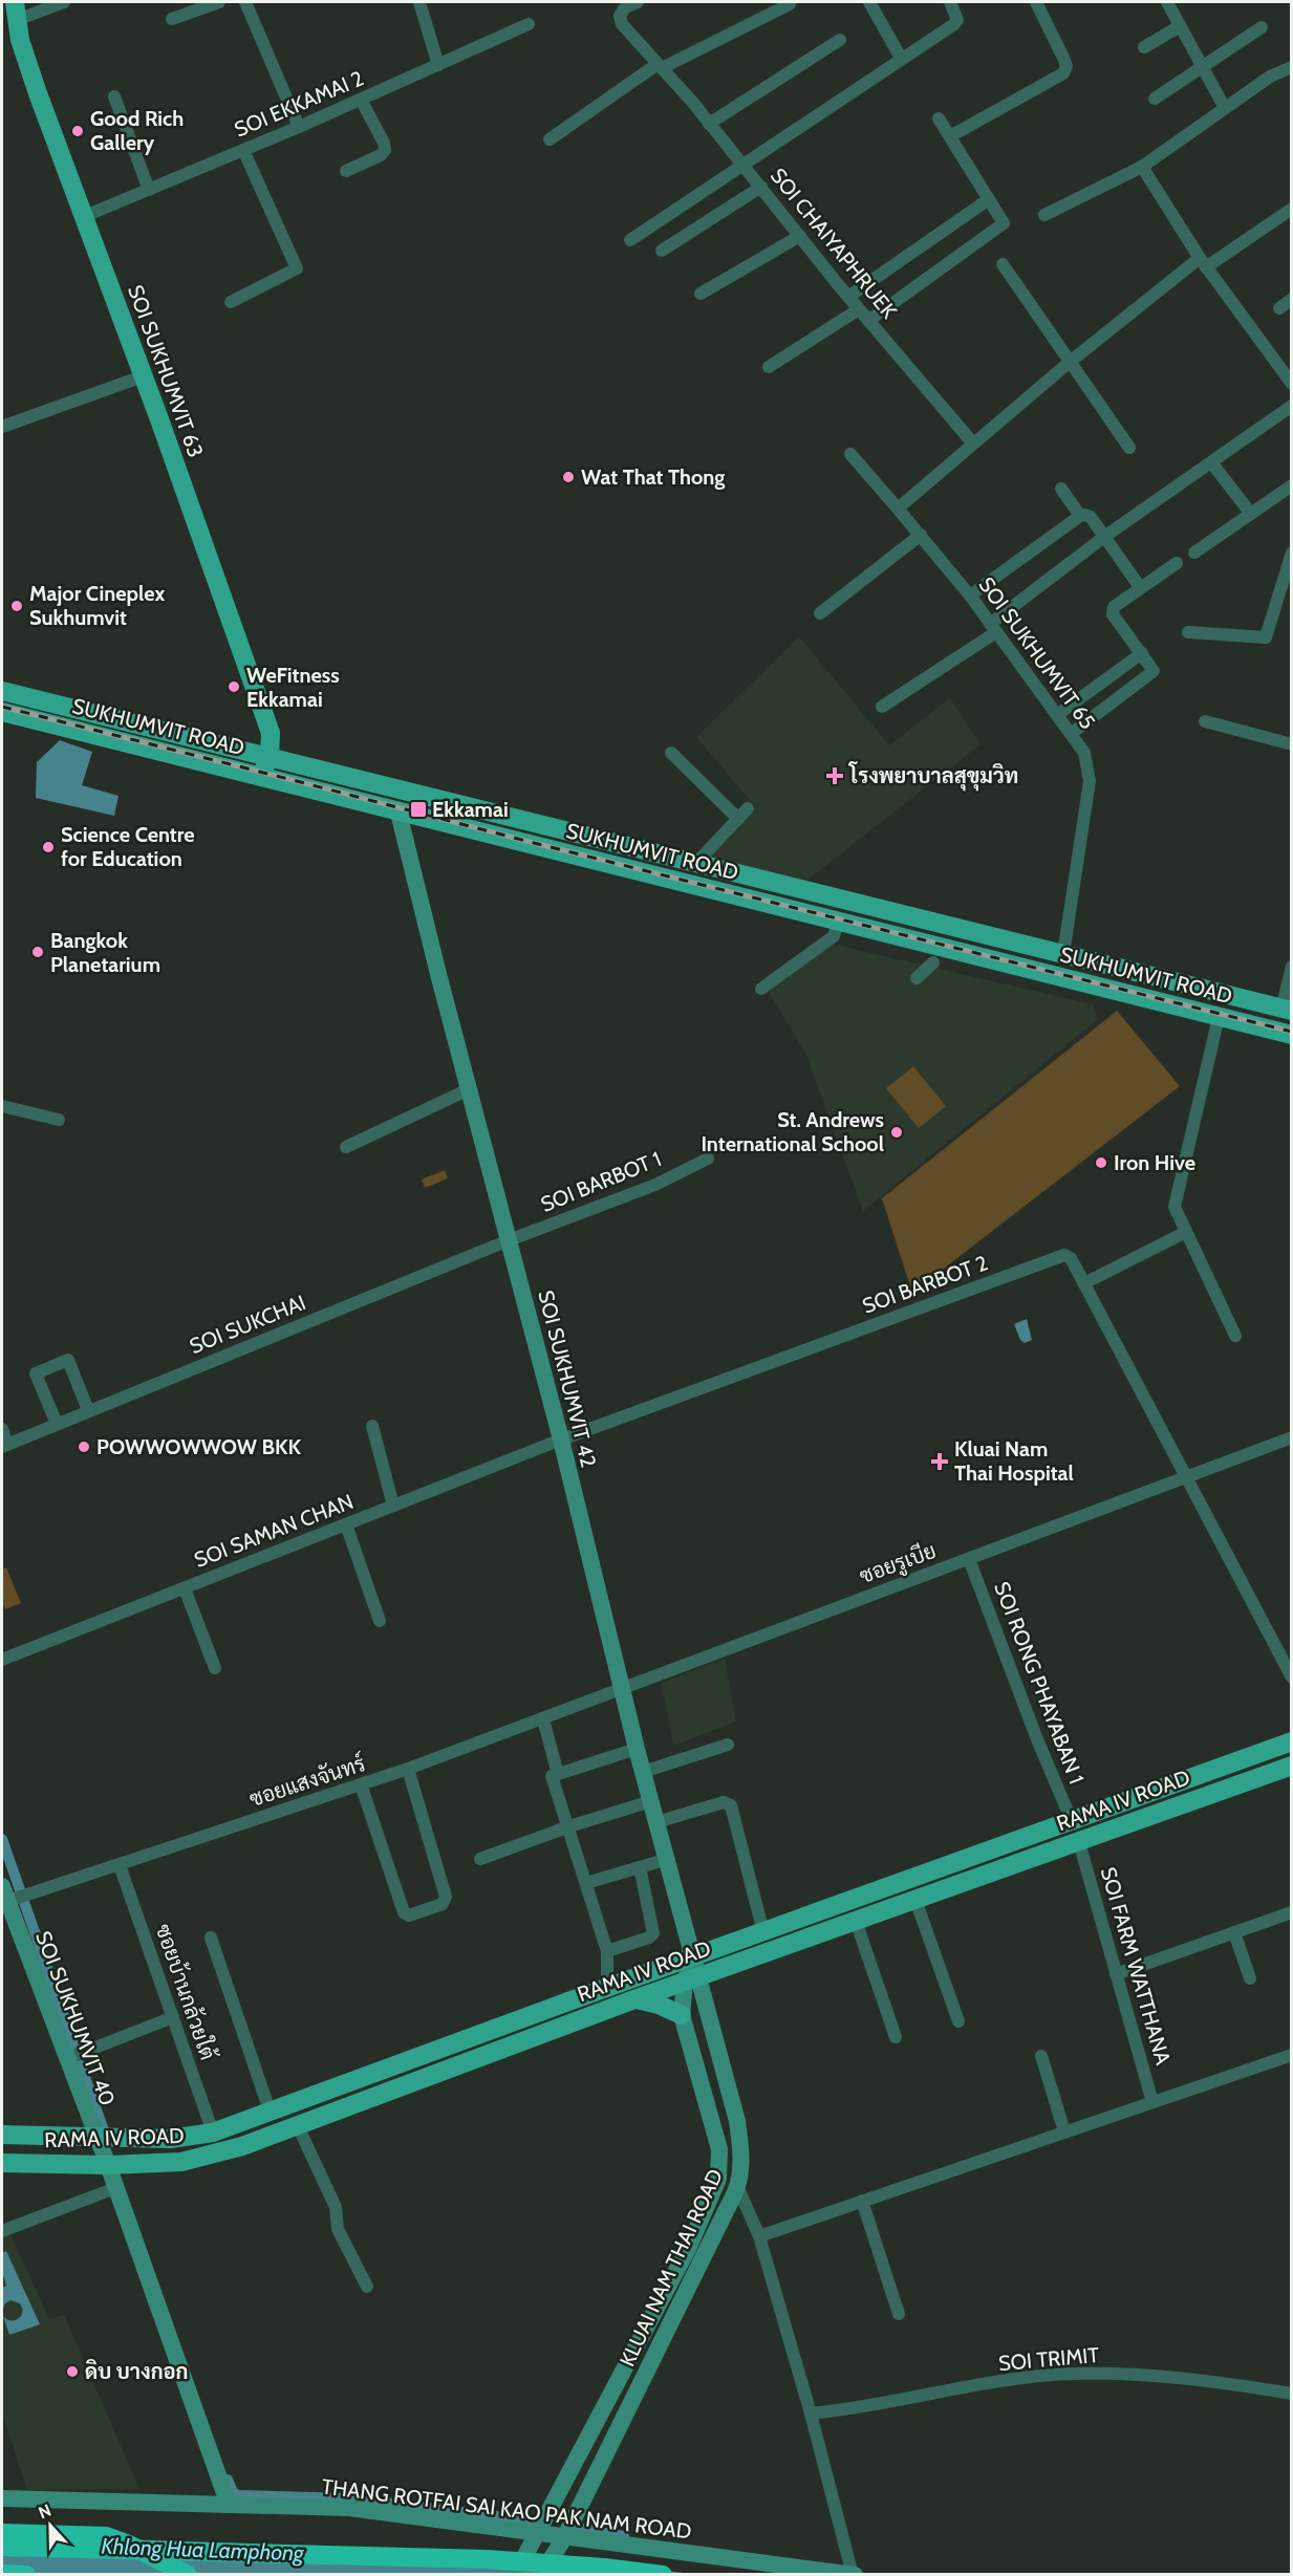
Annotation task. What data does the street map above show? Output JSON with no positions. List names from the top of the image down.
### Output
{
  "streets": {
    "main road": ["SOI SUKHUMVIT 63", "SUKHUMVIT ROAD", "RAMA IV ROAD"],
    "street": [
      "SOI EKKAMAI 2",
      "SOI CHAIYAPHRUEK",
      "SOI SUKHUMVIT 65",
      "SOI BARBOT 1",
      "SOI BARBOT 2",
      "SOI SUKCHAI",
      "SOI SUKHUMVIT 42",
      "SOI SAMAN CHAN",
      "ซอยรูเบีย",
      "SOI RONG PHAYABAN 1",
      "ซอยแสงจันทร์",
      "SOI FARM WATTHANA",
      "ซอยบ้านกล้วยใต้",
      "SOI SUKHUMVIT 40",
      "KLUAI NAM THAI ROAD",
      "SOI TRIMIT",
      "THANG ROTFAI SAI KAO PAK NAM ROAD"
    ]
  },
  "crossings": [
    ["SOI EKKAMAI 2", "SOI SUKHUMVIT 63"],
    ["SOI SUKHUMVIT 63", "SUKHUMVIT ROAD"],
    ["SOI SUKHUMVIT 65", "SUKHUMVIT ROAD"],
    ["SUKHUMVIT ROAD", "SOI SUKHUMVIT 42"],
    ["SOI BARBOT 1", "SOI SUKCHAI"],
    ["SOI BARBOT 1", "SOI SUKHUMVIT 42"],
    ["SOI BARBOT 2", "SOI SUKHUMVIT 42"],
    ["SOI BARBOT 2", "SOI SAMAN CHAN"],
    ["SOI BARBOT 2", "ซอยรูเบีย"],
    ["SOI SUKCHAI", "SOI SUKHUMVIT 42"],
    ["SOI SUKHUMVIT 42", "SOI SAMAN CHAN"],
    ["SOI SUKHUMVIT 42", "ซอยรูเบีย"],
    ["SOI SUKHUMVIT 42", "ซอยแสงจันทร์"],
    ["SOI SUKHUMVIT 42", "RAMA IV ROAD"],
    ["SOI SUKHUMVIT 42", "KLUAI NAM THAI ROAD"],
    ["ซอยรูเบีย", "SOI RONG PHAYABAN 1"],
    ["ซอยรูเบีย", "ซอยแสงจันทร์"],
    ["SOI RONG PHAYABAN 1", "RAMA IV ROAD"],
    ["ซอยแสงจันทร์", "ซอยบ้านกล้วยใต้"],
    ["ซอยแสงจันทร์", "SOI SUKHUMVIT 40"],
    ["RAMA IV ROAD", "SOI FARM WATTHANA"],
    ["RAMA IV ROAD", "ซอยบ้านกล้วยใต้"],
    ["RAMA IV ROAD", "SOI SUKHUMVIT 40"],
    ["RAMA IV ROAD", "KLUAI NAM THAI ROAD"],
    ["SOI SUKHUMVIT 40", "THANG ROTFAI SAI KAO PAK NAM ROAD"],
    ["KLUAI NAM THAI ROAD", "THANG ROTFAI SAI KAO PAK NAM ROAD"]
  ],
  "water": ["Khlong Hua Lamphong"],
  "places": {
    "other": [
      "Good Rich Gallery",
      "Wat That Thong",
      "Major Cineplex Sukhumvit",
      "WeFitness Ekkamai",
      "Science Centre for Education",
      "Bangkok Planetarium",
      "St. Andrews International School",
      "Iron Hive",
      "POWWOWWOW BKK",
      "ดิบ บางกอก"
    ],
    "health": ["โรงพยาบาลสุขุมวิท", "Kluai Nam Thai Hospital"],
    "transit": ["Ekkamai"]
  },
  "north": "top"
}
